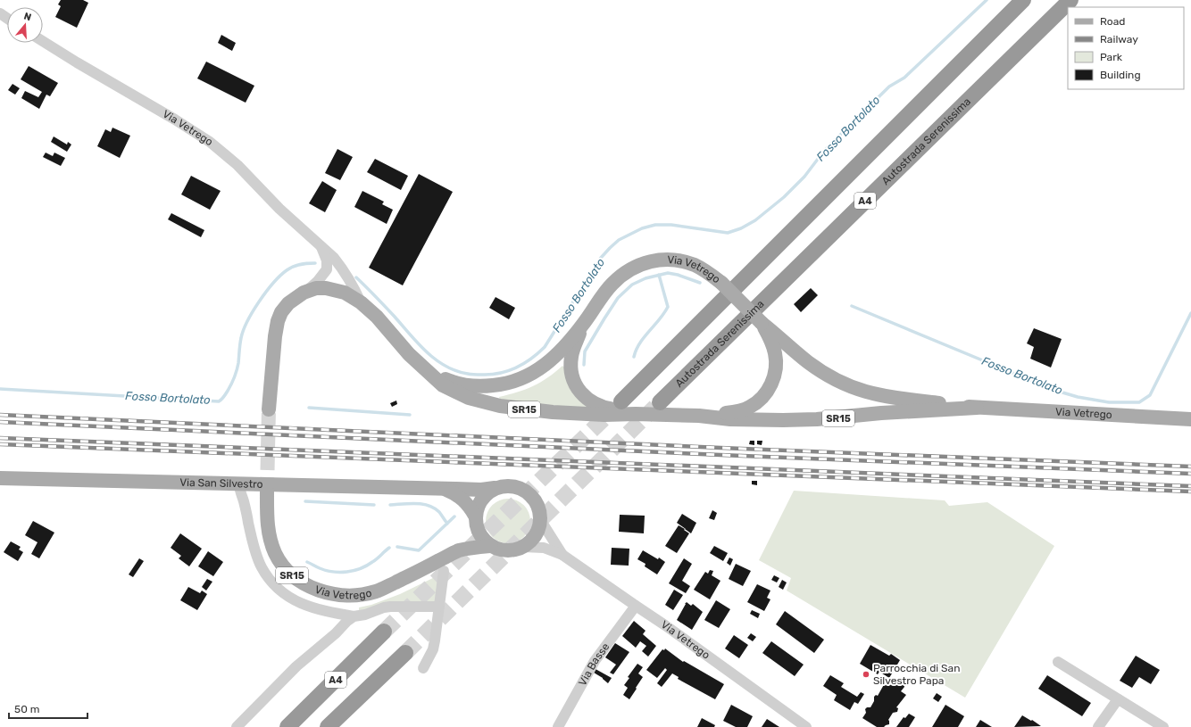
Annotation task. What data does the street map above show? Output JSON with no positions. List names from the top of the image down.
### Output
{
  "streets": {
    "highway": ["Autostrada Serenissima", "A4"],
    "main road": ["Via Vetrego", "SR15", "Via San Silvestro"],
    "street": ["Via Basse"]
  },
  "crossings": [
    ["Via Vetrego", "SR15"],
    ["Via Vetrego", "Via San Silvestro"],
    ["Via Vetrego", "Via Basse"]
  ],
  "water": ["Fosso Bortolato"],
  "places": ["Parrocchia di San Silvestro Papa"],
  "legend": [
    "Road",
    "Railway",
    "Park",
    "Building"
  ],
  "scale_bar": "50 m",
  "north": "top"
}
